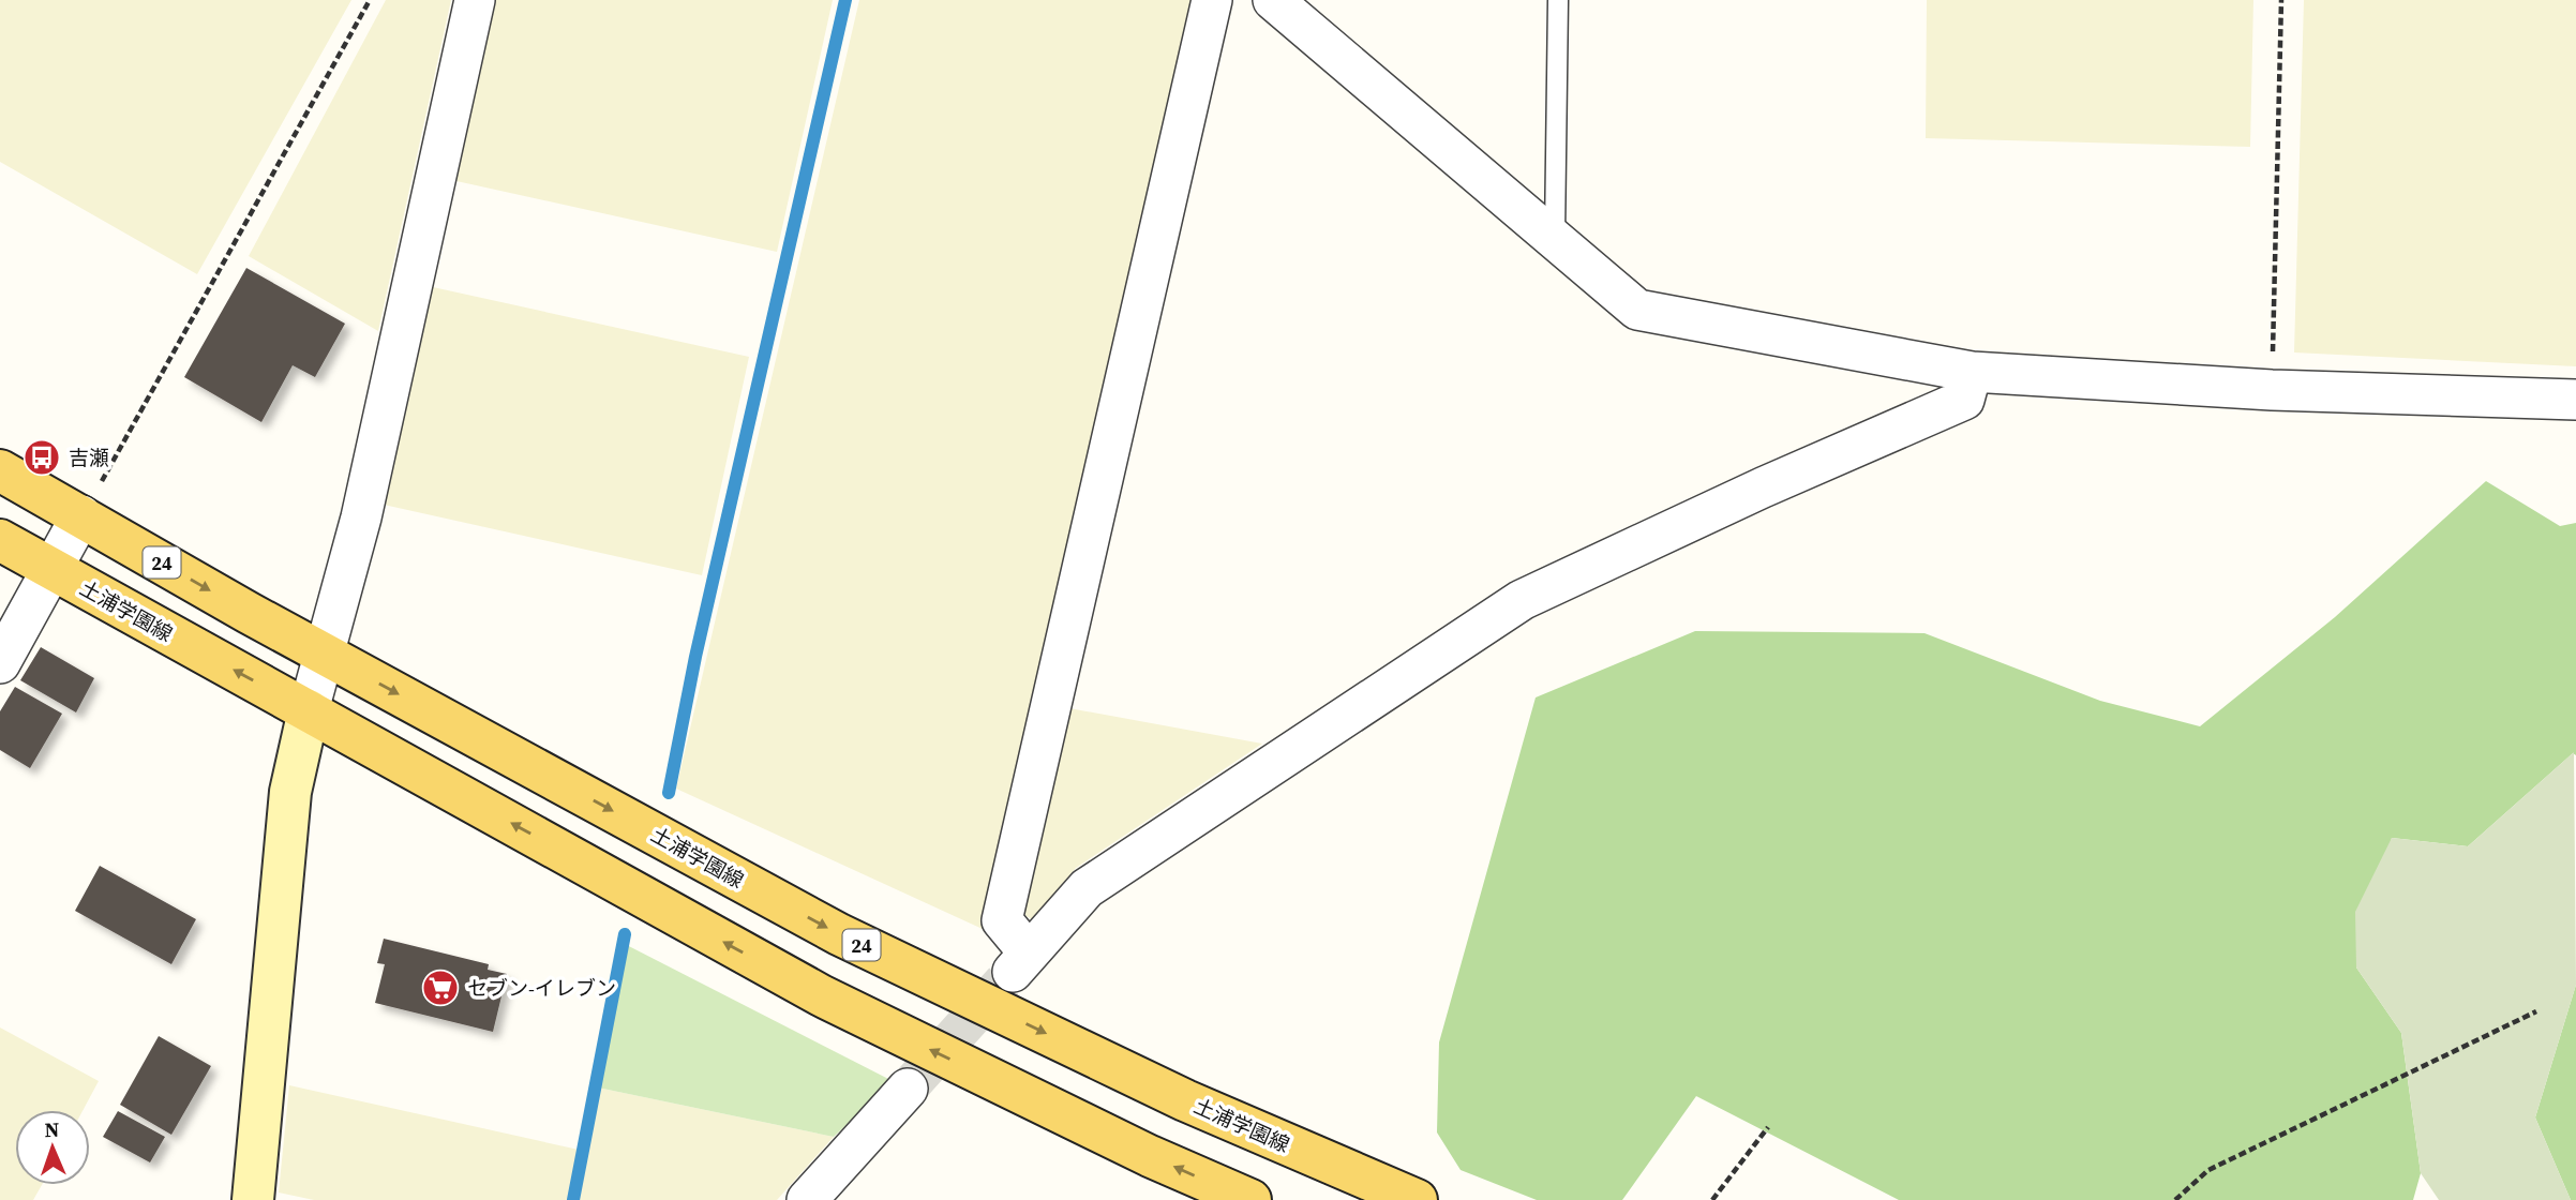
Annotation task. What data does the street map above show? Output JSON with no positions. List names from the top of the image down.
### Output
{
  "streets": {
    "main road": ["24", "土浦学園線"]
  },
  "places": {
    "bus stop": ["吉瀬"],
    "supermarket": ["セブン-イレブン"]
  },
  "north": "top"
}
